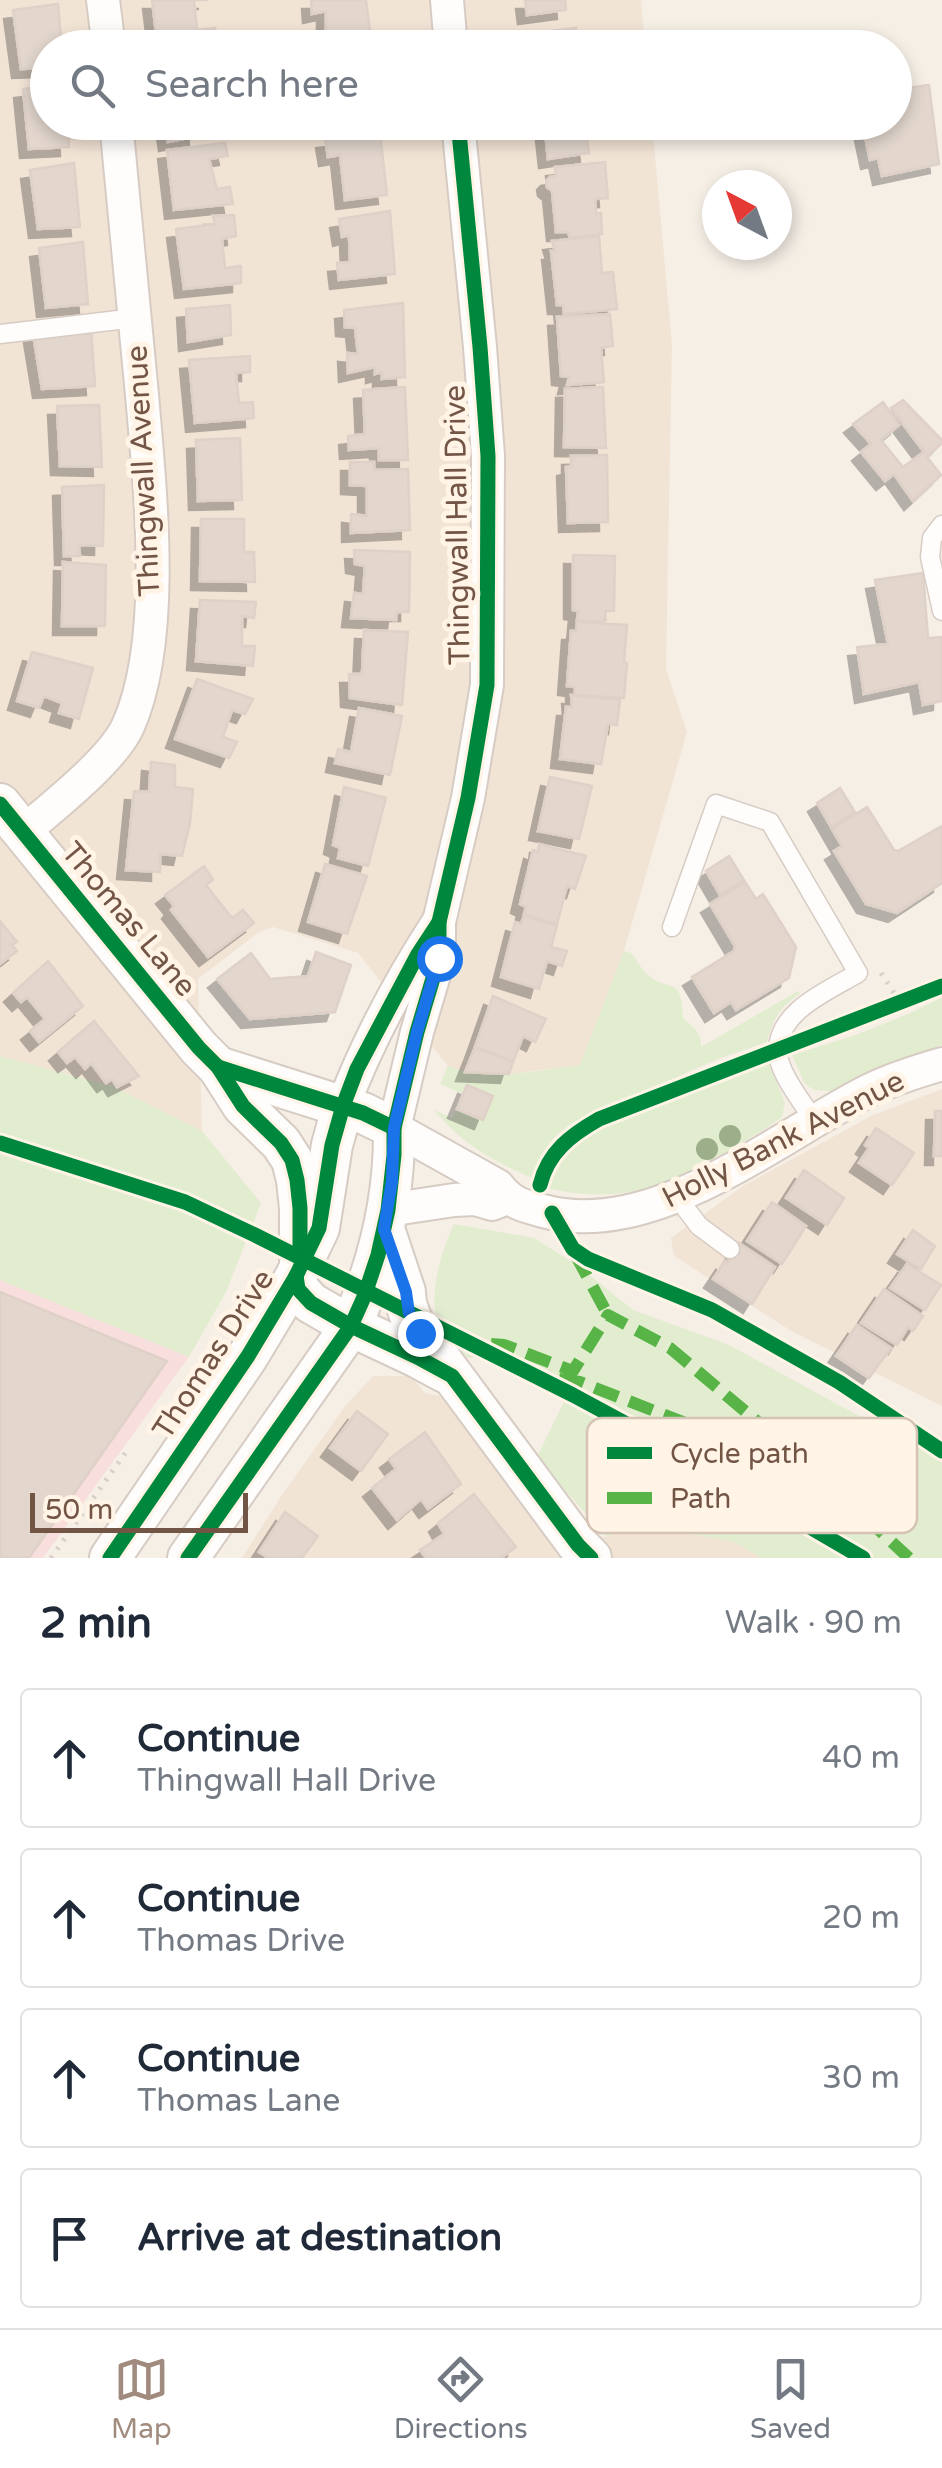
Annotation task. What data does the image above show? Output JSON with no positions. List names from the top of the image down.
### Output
{
  "streets": {
    "street": [
      "Thingwall Avenue",
      "Thingwall Hall Drive",
      "Thomas Lane",
      "Holly Bank Avenue",
      "Thomas Drive"
    ]
  },
  "crossings": [
    ["Thingwall Avenue", "Thomas Lane"],
    ["Thingwall Hall Drive", "Thomas Lane"],
    ["Thingwall Hall Drive", "Holly Bank Avenue"],
    ["Thingwall Hall Drive", "Thomas Drive"],
    ["Thomas Lane", "Holly Bank Avenue"],
    ["Thomas Lane", "Thomas Drive"]
  ],
  "legend": ["Cycle path", "Path"],
  "scale_bar": "50 m",
  "north": "top left",
  "page": {
    "search": "Search here",
    "scale": "50 m",
    "heading": ["2 min", "Walk · 90 m"],
    "list": [
      ["Continue", "Thingwall Hall Drive", "40 m"],
      ["Continue", "Thomas Drive", "20 m"],
      ["Continue", "Thomas Lane", "30 m"],
      "Arrive at destination"
    ],
    "nav": ["Map", "Directions", "Saved"]
  }
}
